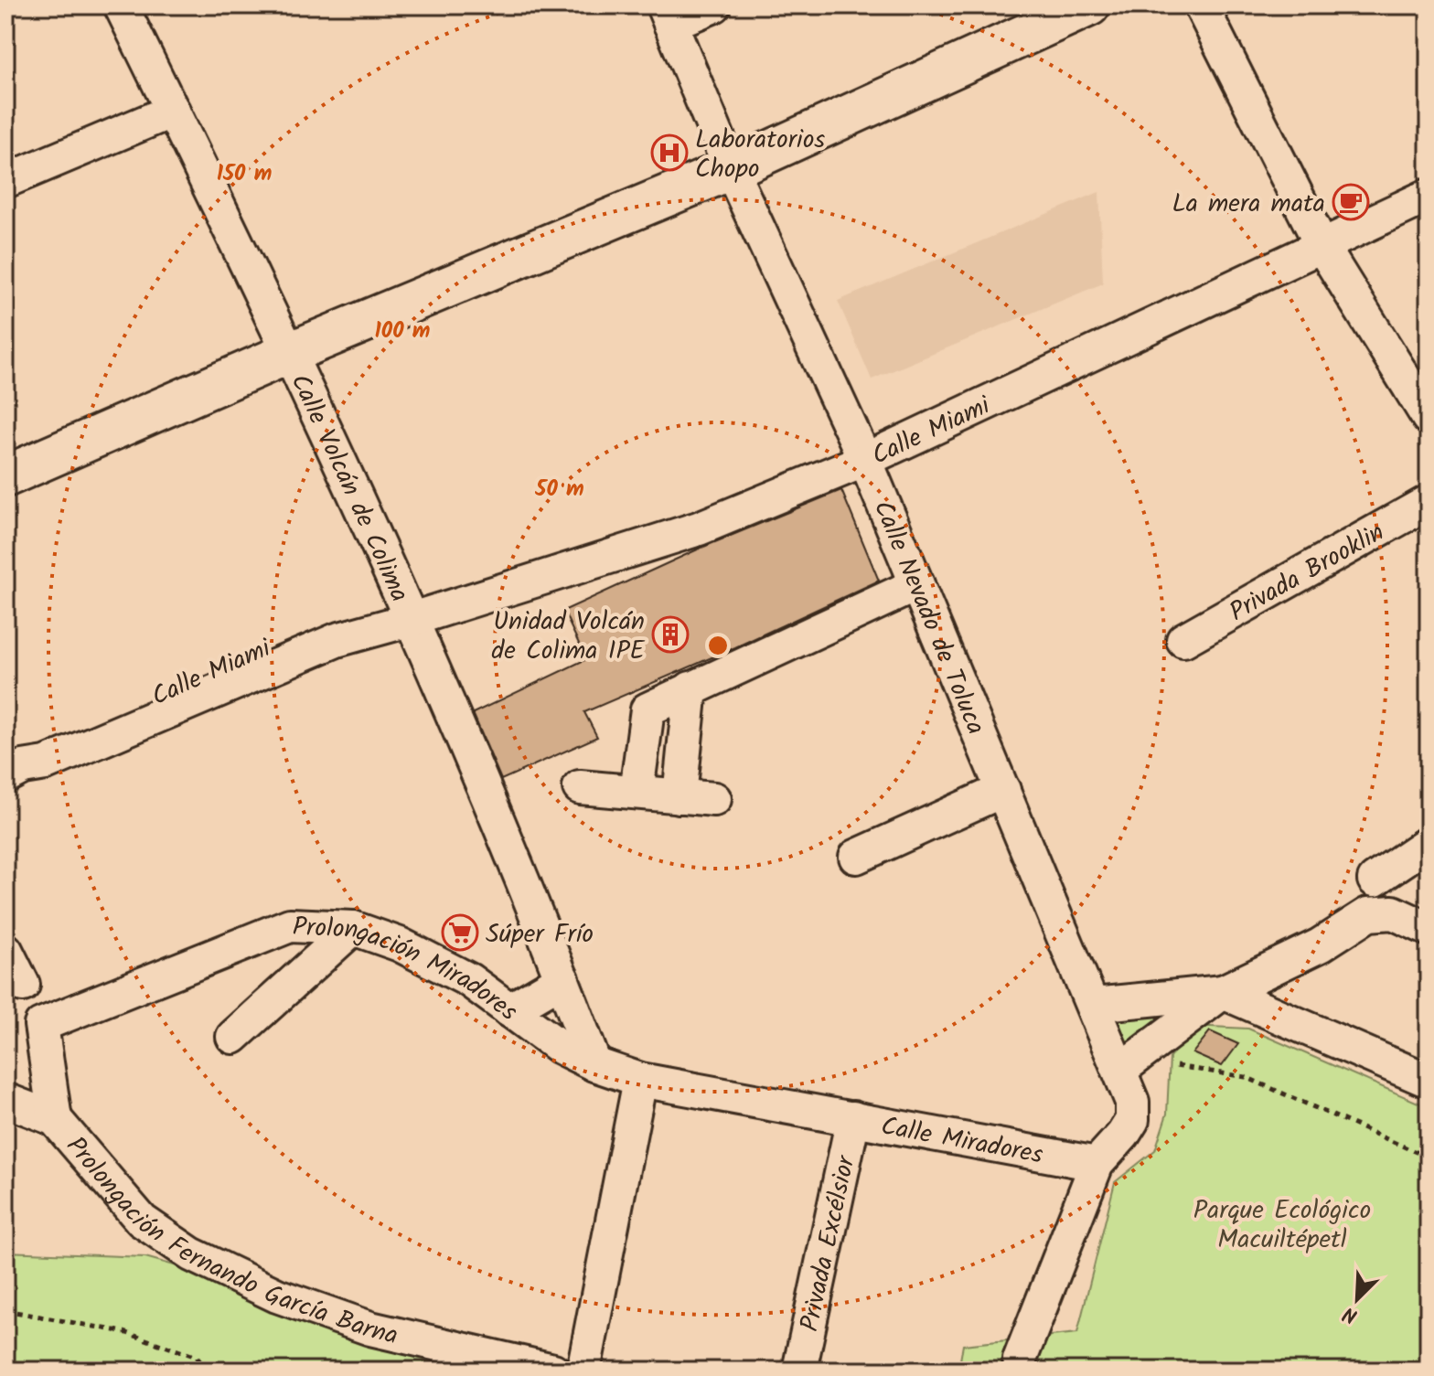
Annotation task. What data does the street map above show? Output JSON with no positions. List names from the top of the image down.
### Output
{
  "streets": {
    "street": [
      "Calle Miami",
      "Calle Volcán de Colima",
      "Privada Brooklin",
      "Calle Nevado de Toluca",
      "Prolongación Miradores",
      "Calle Miradores",
      "Prolongación Fernando García Barna",
      "Privada Excélsior"
    ]
  },
  "crossings": [
    ["Calle Miami", "Calle Volcán de Colima"],
    ["Calle Miami", "Calle Nevado de Toluca"],
    ["Calle Volcán de Colima", "Prolongación Miradores"],
    ["Calle Volcán de Colima", "Calle Miradores"],
    ["Prolongación Miradores", "Calle Miradores"],
    ["Prolongación Miradores", "Prolongación Fernando García Barna"],
    ["Calle Miradores", "Privada Excélsior"]
  ],
  "parks": ["Parque Ecológico Macuiltépetl"],
  "places": {
    "hospital": ["Laboratorios Chopo"],
    "cafe": ["La mera mata"],
    "building": ["Unidad Volcán de Colima IPE"],
    "supermarket": ["Súper Frío"]
  },
  "north": "bottom left",
  "rings": ["150 m", "100 m", "50 m"]
}
